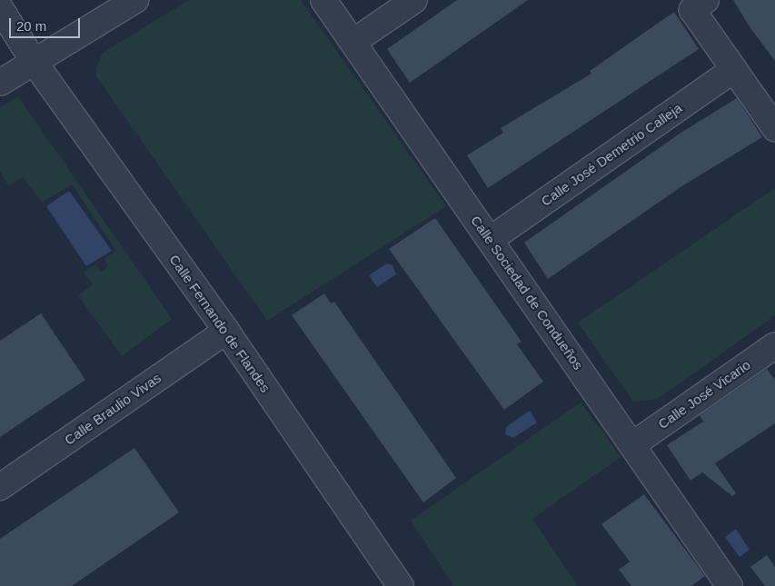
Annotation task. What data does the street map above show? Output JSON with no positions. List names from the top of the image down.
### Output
{
  "streets": {
    "street": [
      "Calle José Demetrio Calleja",
      "Calle Sociedad de Condueños",
      "Calle Fernando de Flandes",
      "Calle José Vicario",
      "Calle Braulio Vivas"
    ]
  },
  "crossings": [
    ["Calle José Demetrio Calleja", "Calle Sociedad de Condueños"],
    ["Calle Sociedad de Condueños", "Calle José Vicario"],
    ["Calle Fernando de Flandes", "Calle Braulio Vivas"]
  ],
  "scale_bar": "20 m"
}
